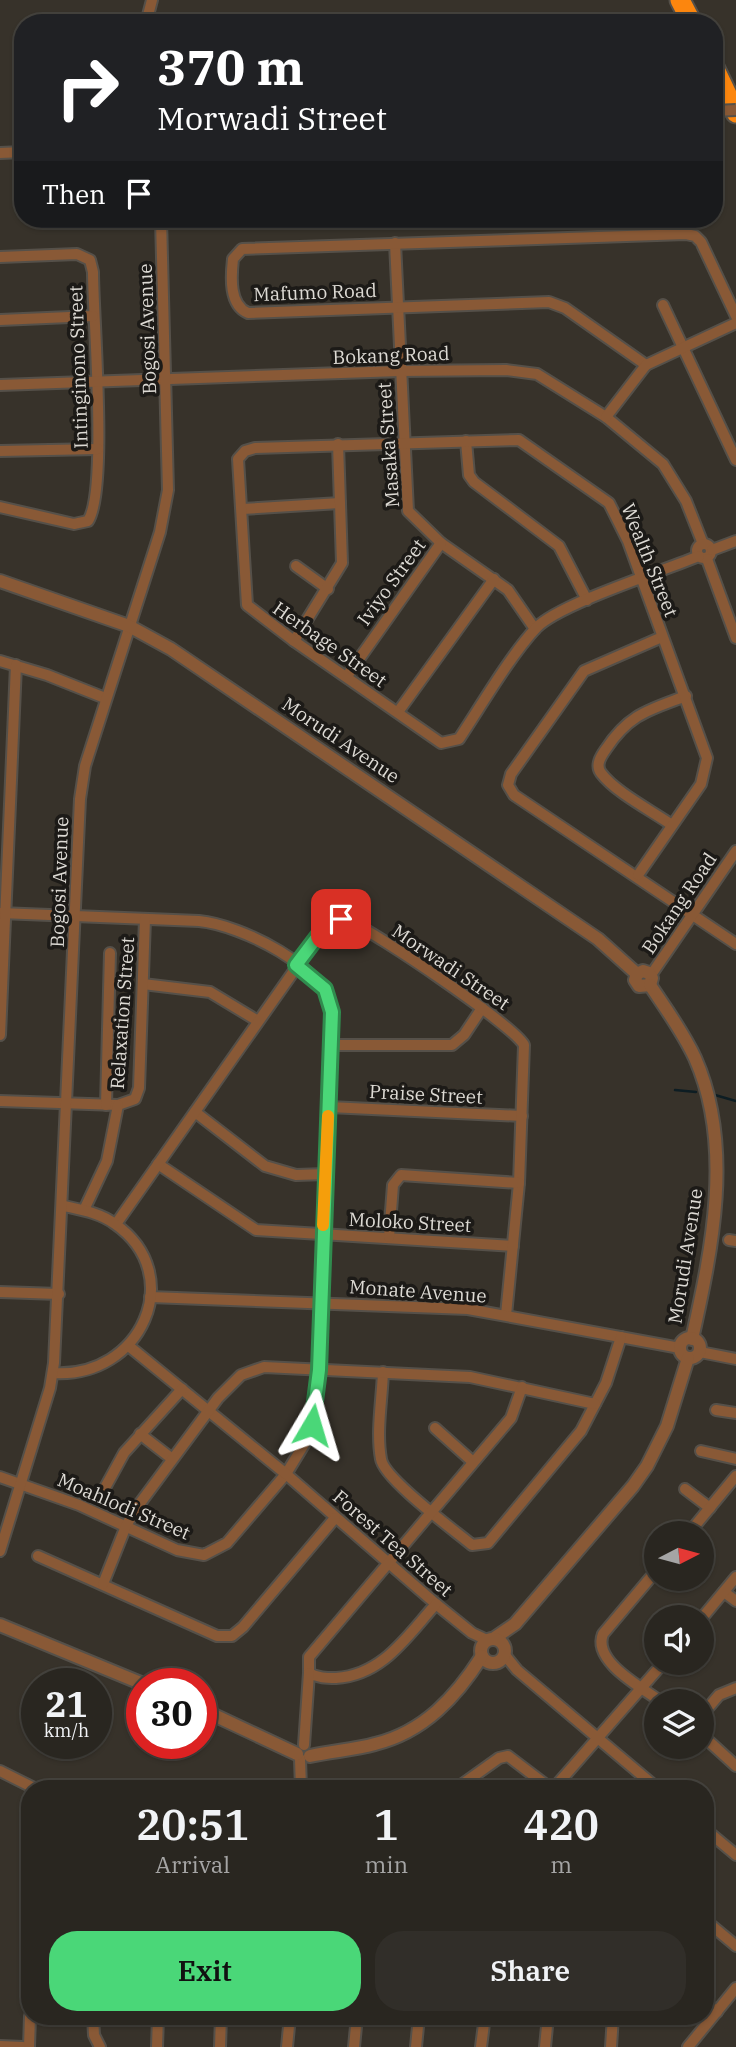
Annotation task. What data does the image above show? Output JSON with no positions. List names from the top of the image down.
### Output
{
  "streets": {
    "street": [
      "Mafumo Road",
      "Bogosi Avenue",
      "Bokang Road",
      "Intinginono Street",
      "Masaka Street",
      "Wealth Street",
      "Iviyo Street",
      "Herbage Street",
      "Morudi Avenue",
      "Morwadi Street",
      "Relaxation Street",
      "Praise Street",
      "Moloko Street",
      "Monate Avenue",
      "Moahlodi Street",
      "Forest Tea Street"
    ]
  },
  "crossings": [
    ["Mafumo Road", "Masaka Street"],
    ["Bogosi Avenue", "Bokang Road"],
    ["Bogosi Avenue", "Morudi Avenue"],
    ["Bogosi Avenue", "Relaxation Street"],
    ["Bogosi Avenue", "Moahlodi Street"],
    ["Bokang Road", "Intinginono Street"],
    ["Bokang Road", "Masaka Street"],
    ["Bokang Road", "Morudi Avenue"],
    ["Masaka Street", "Wealth Street"],
    ["Masaka Street", "Iviyo Street"],
    ["Masaka Street", "Herbage Street"],
    ["Wealth Street", "Herbage Street"],
    ["Iviyo Street", "Herbage Street"],
    ["Morudi Avenue", "Monate Avenue"],
    ["Morwadi Street", "Praise Street"],
    ["Morwadi Street", "Moloko Street"],
    ["Morwadi Street", "Monate Avenue"],
    ["Morwadi Street", "Moahlodi Street"],
    ["Relaxation Street", "Moahlodi Street"],
    ["Praise Street", "Moahlodi Street"],
    ["Moloko Street", "Moahlodi Street"],
    ["Monate Avenue", "Moahlodi Street"],
    ["Moahlodi Street", "Forest Tea Street"]
  ],
  "north": "right",
  "page": {
    "turn": ["370 m", "Morwadi Street"],
    "then": "Then",
    "speed": "21 km/h",
    "limit": "30",
    "eta": [
      "20:51",
      "Arrival",
      "1",
      "min",
      "420",
      "m"
    ],
    "buttons": ["Exit", "Share"]
  }
}
